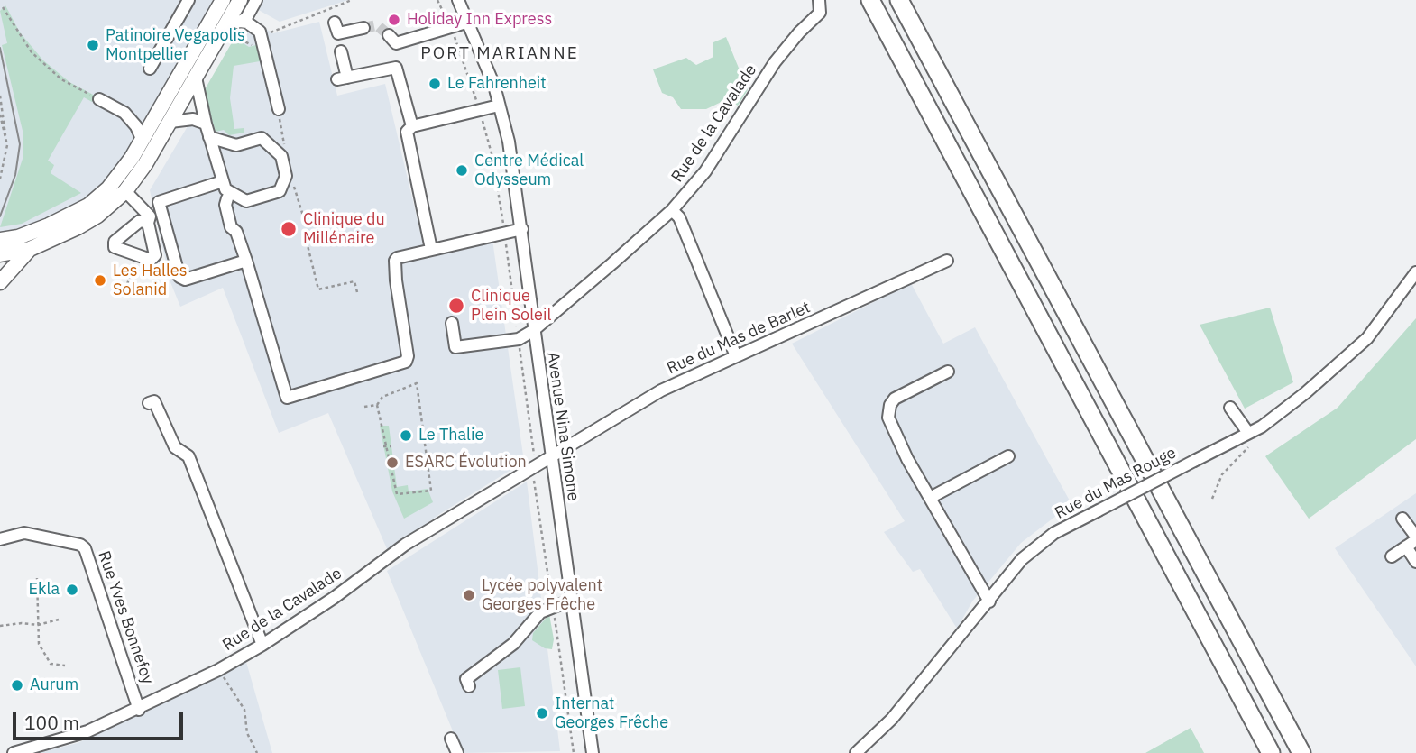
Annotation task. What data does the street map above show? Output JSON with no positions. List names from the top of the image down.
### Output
{
  "streets": {
    "street": [
      "Rue de la Cavalade",
      "Rue du Mas de Barlet",
      "Avenue Nina Simone",
      "Rue du Mas Rouge",
      "Rue Yves Bonnefoy"
    ]
  },
  "crossings": [
    ["Rue de la Cavalade", "Rue du Mas de Barlet"],
    ["Rue de la Cavalade", "Avenue Nina Simone"],
    ["Rue de la Cavalade", "Rue Yves Bonnefoy"],
    ["Rue du Mas de Barlet", "Avenue Nina Simone"]
  ],
  "districts": ["PORT MARIANNE"],
  "places": [
    "Holiday Inn Express",
    "Patinoire Vegapolis Montpellier",
    "Le Fahrenheit",
    "Centre Médical Odysseum",
    "Clinique du Millénaire",
    "Les Halles Solanid",
    "Clinique Plein Soleil",
    "Le Thalie",
    "ESARC Évolution",
    "Ekla",
    "Lycée polyvalent Georges Frêche",
    "Aurum",
    "Internat Georges Frêche"
  ],
  "scale_bar": "100 m"
}
